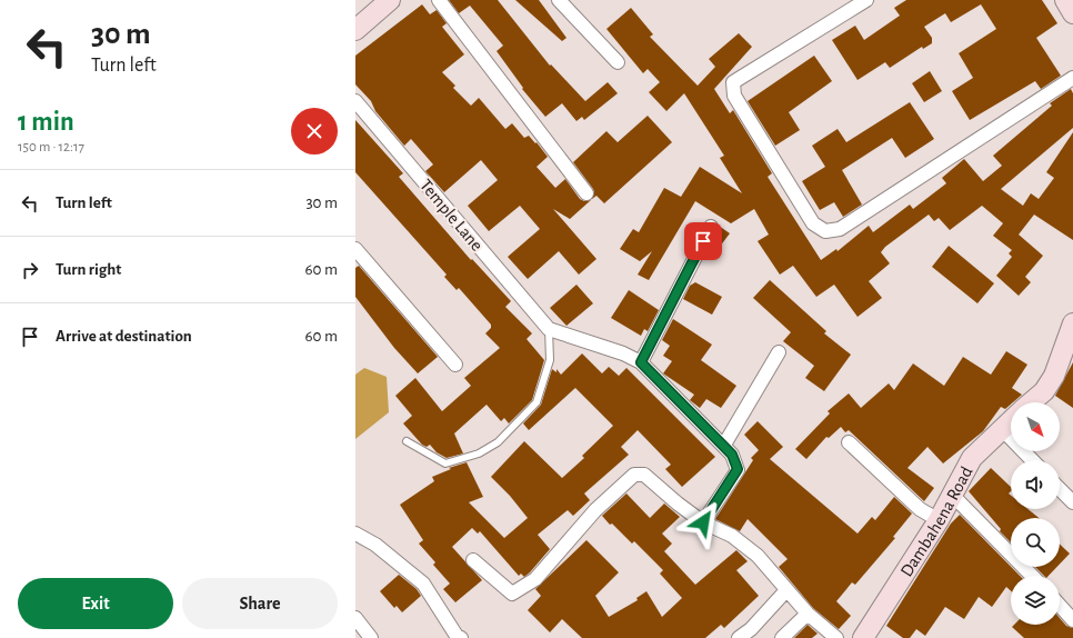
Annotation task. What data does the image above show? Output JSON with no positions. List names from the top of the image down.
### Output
{
  "streets": {
    "street": ["Temple Lane", "Dambahena Road"]
  },
  "north": "bottom right",
  "page": {
    "turn": ["30 m", "Turn left"],
    "heading": ["1 min", "150 m · 12:17"],
    "list": [
      {
        "name": "Turn left",
        "value": "30 m"
      },
      {
        "name": "Turn right",
        "value": "60 m"
      },
      {
        "name": "Arrive at destination",
        "value": "60 m"
      }
    ],
    "buttons": ["Exit", "Share"]
  }
}
